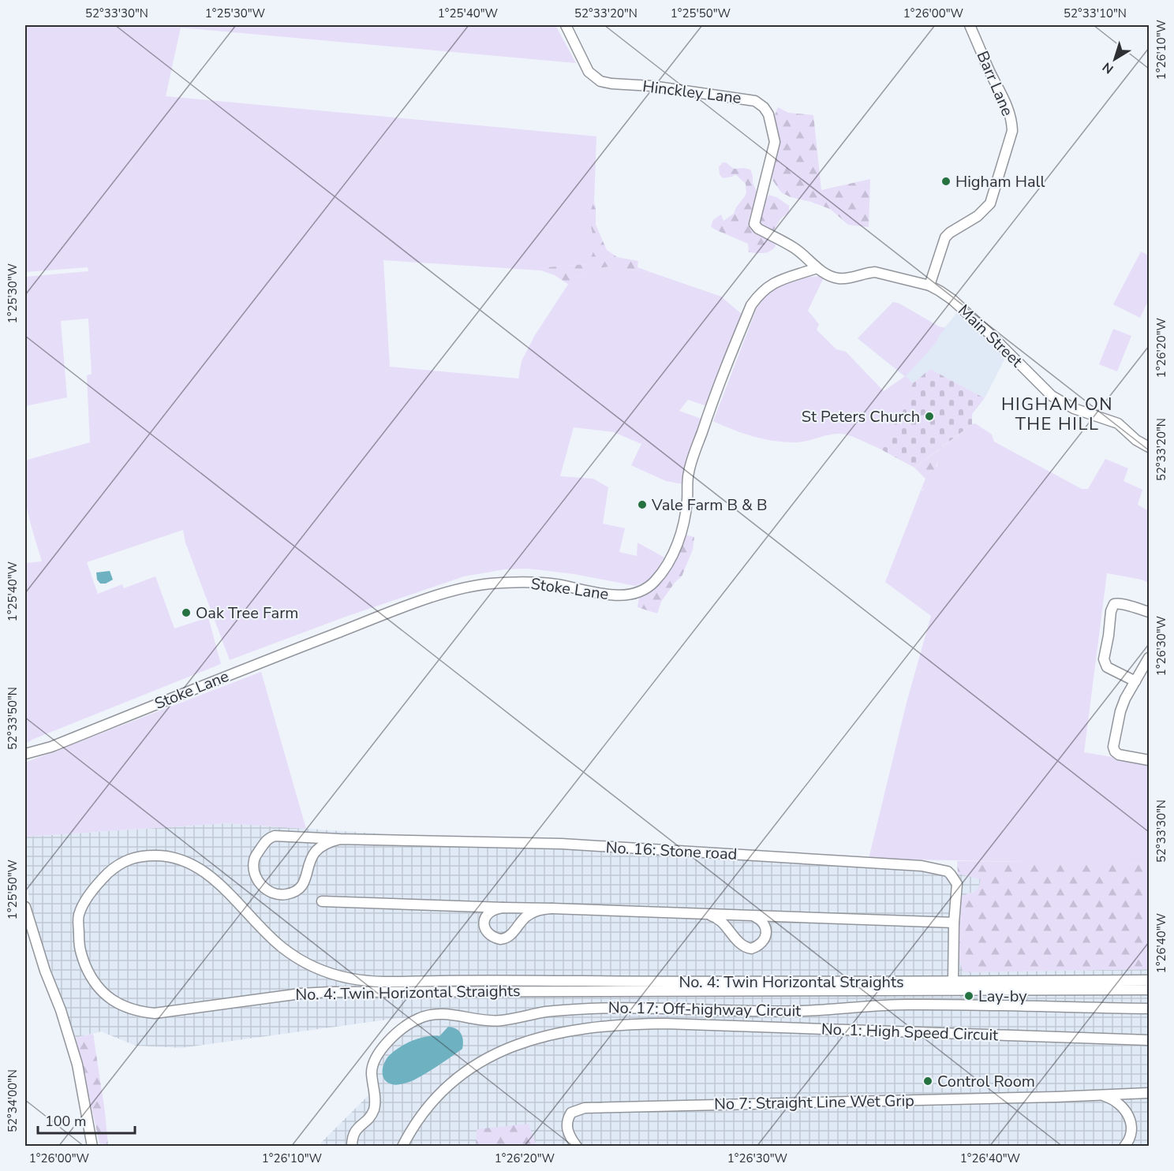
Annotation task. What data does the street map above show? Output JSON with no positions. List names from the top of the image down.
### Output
{
  "streets": {
    "street": [
      "Barr Lane",
      "Hinckley Lane",
      "Main Street",
      "Stoke Lane",
      "No. 16: Stone road",
      "No. 4: Twin Horizontal Straights",
      "No. 17: Off-highway Circuit",
      "No. 1: High Speed Circuit",
      "No 7: Straight Line Wet Grip"
    ]
  },
  "crossings": [
    ["Barr Lane", "Main Street"],
    ["Hinckley Lane", "Main Street"],
    ["Hinckley Lane", "Stoke Lane"],
    ["Main Street", "Stoke Lane"]
  ],
  "districts": ["HIGHAM ON THE HILL"],
  "places": [
    "Higham Hall",
    "St Peters Church",
    "Vale Farm B & B",
    "Oak Tree Farm",
    "Lay-by",
    "Control Room"
  ],
  "scale_bar": "100 m",
  "north": "bottom left",
  "coordinates": [
    "52°33'30\"N",
    "1°25'30\"W",
    "1°25'40\"W",
    "52°33'20\"N",
    "1°25'50\"W",
    "1°26'00\"W",
    "52°33'10\"N",
    "1°26'10\"W",
    "1°26'20\"W",
    "1°26'30\"W",
    "52°33'50\"N",
    "1°26'40\"W",
    "52°34'00\"N"
  ]
}
